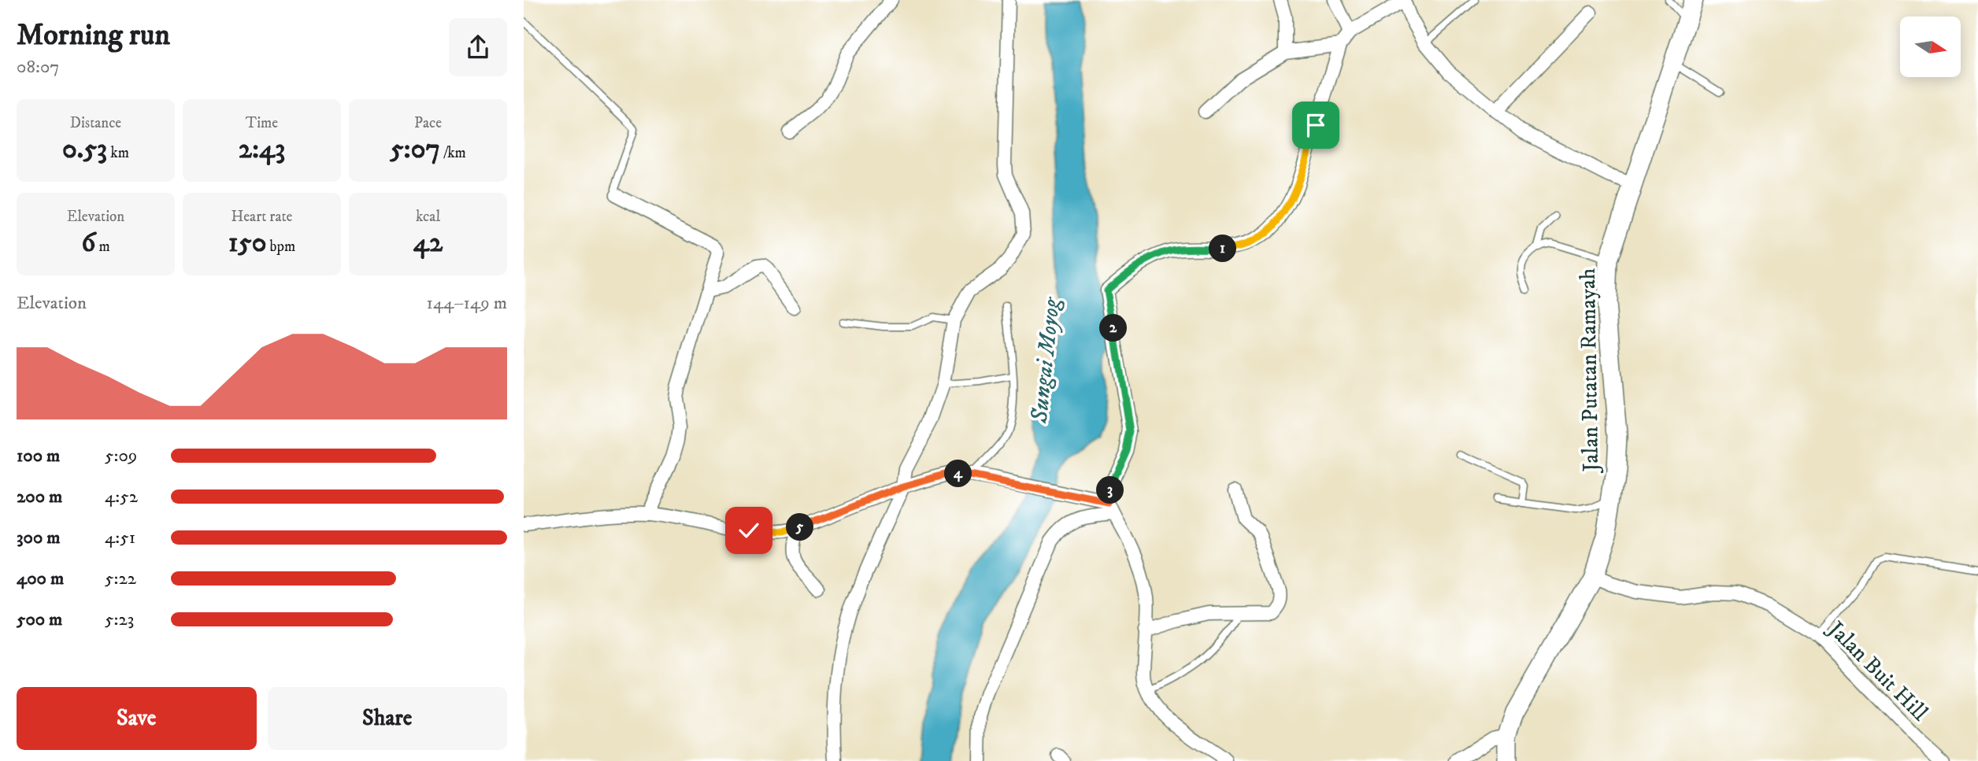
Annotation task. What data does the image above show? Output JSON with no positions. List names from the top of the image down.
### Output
{
  "streets": {
    "main road": ["Jalan Putatan Ramayah"],
    "street": ["Jalan Buit Hill"]
  },
  "crossings": [
    ["Jalan Putatan Ramayah", "Jalan Buit Hill"]
  ],
  "water": ["Sungai Moyog"],
  "north": "right",
  "page": {
    "heading": ["Morning run", "08:07"],
    "stats": [
      ["Distance", "0.53 km"],
      ["Time", "2:43"],
      ["Pace", "5:07 /km"],
      ["Elevation", "6 m"],
      ["Heart rate", "150 bpm"],
      ["kcal", "42"]
    ],
    "pins": [
      "1",
      "2",
      "4",
      "3",
      "5"
    ],
    "chart": ["Elevation", "144–149 m"],
    "list": [
      {
        "name": "100 m",
        "note": "5:09"
      },
      {
        "name": "200 m",
        "note": "4:52"
      },
      {
        "name": "300 m",
        "note": "4:51"
      },
      {
        "name": "400 m",
        "note": "5:22"
      },
      {
        "name": "500 m",
        "note": "5:23"
      }
    ],
    "buttons": ["Save", "Share"]
  }
}
